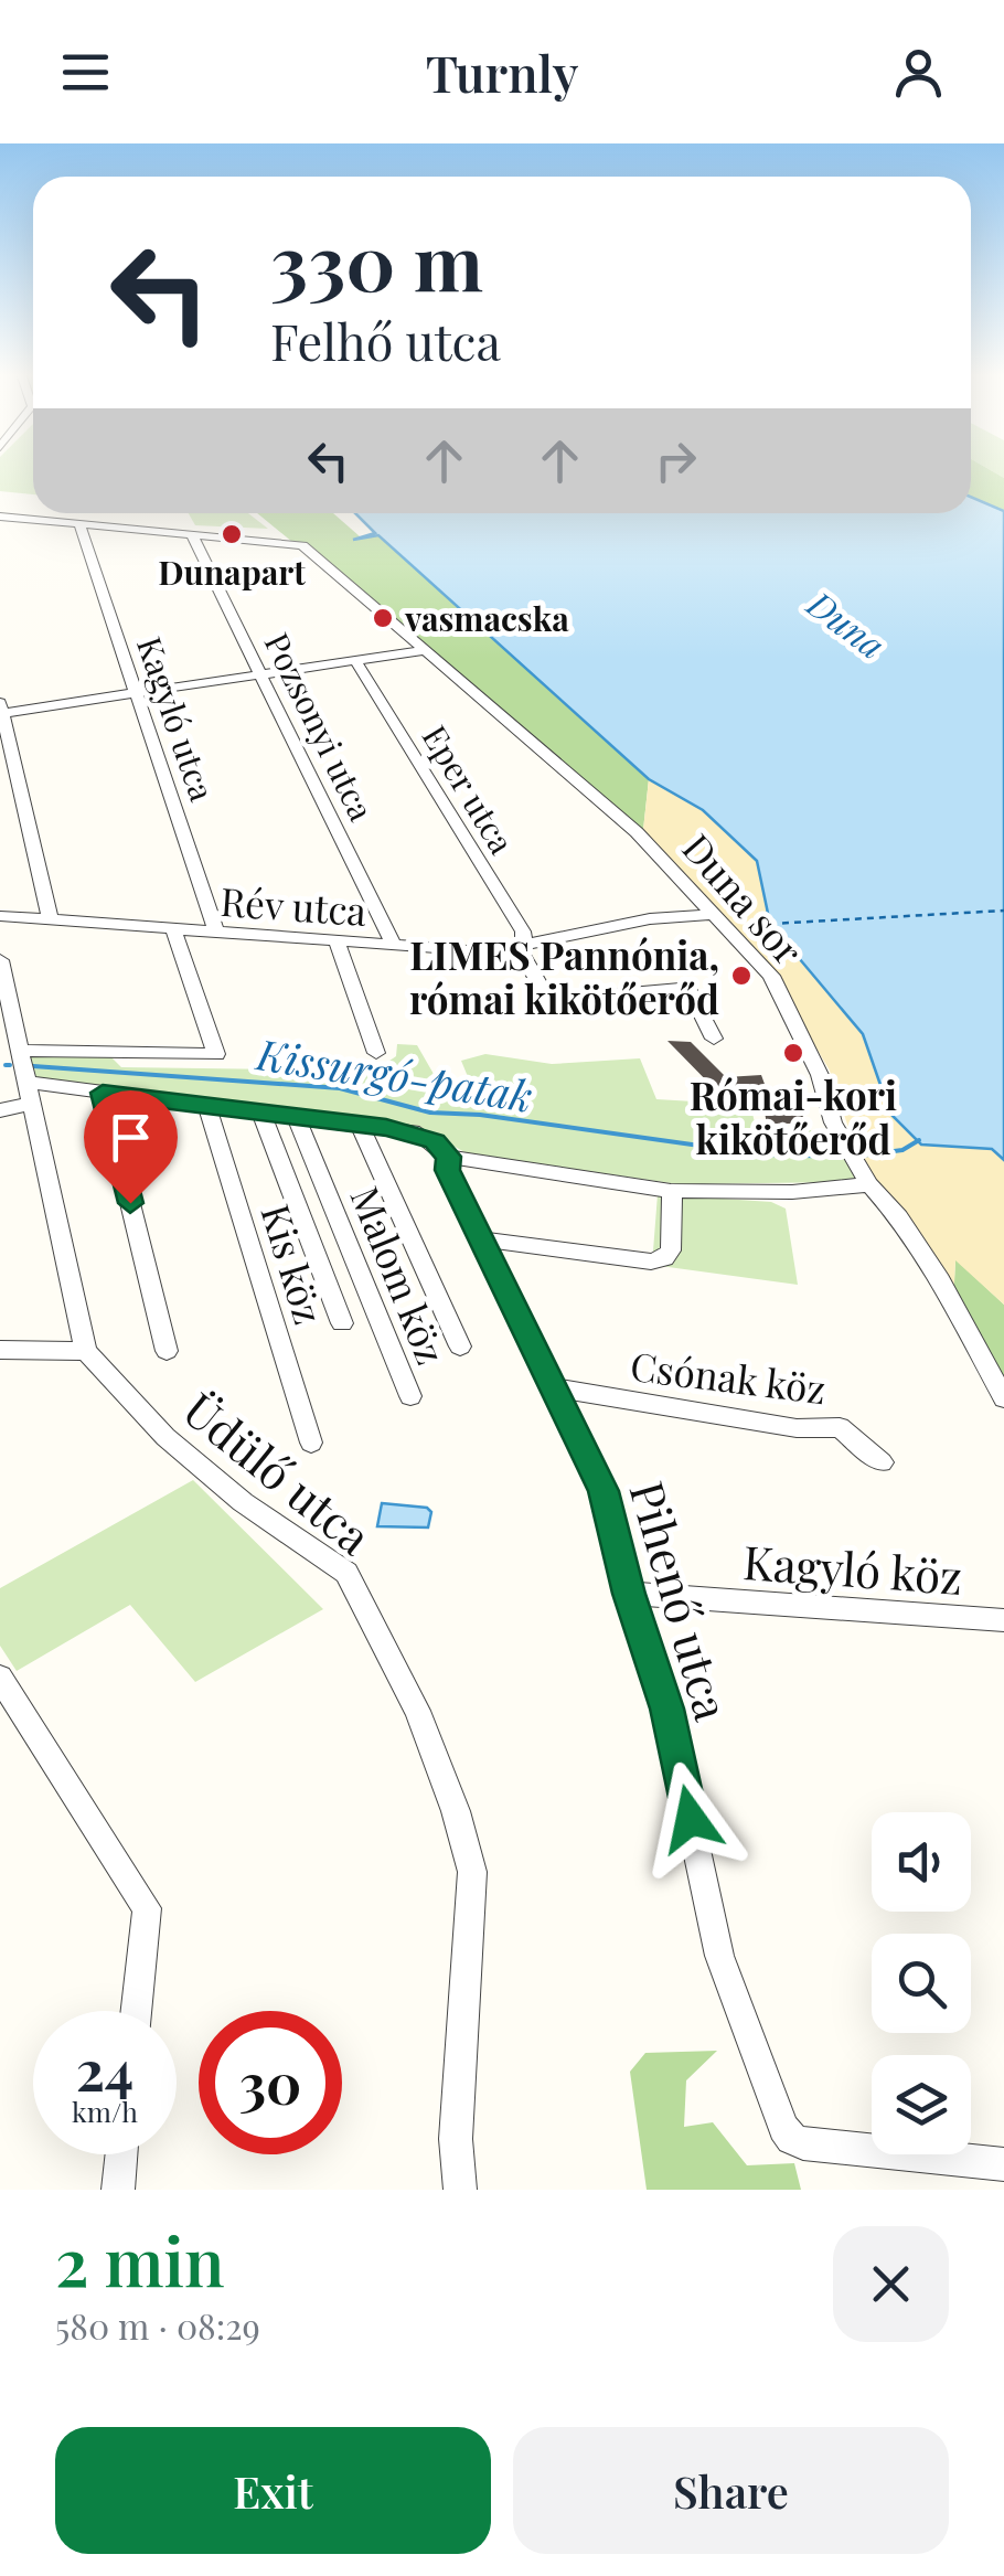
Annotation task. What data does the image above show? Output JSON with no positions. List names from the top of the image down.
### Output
{
  "streets": {
    "street": [
      "Kagyló utca",
      "Pozsonyi utca",
      "Eper utca",
      "Duna sor",
      "Rév utca",
      "Kis köz",
      "Malom köz",
      "Csónak köz",
      "Üdülő utca",
      "Kagyló köz",
      "Pihenő utca"
    ]
  },
  "crossings": [
    ["Kagyló utca", "Rév utca"],
    ["Pozsonyi utca", "Duna sor"],
    ["Pozsonyi utca", "Rév utca"],
    ["Eper utca", "Rév utca"],
    ["Duna sor", "Rév utca"],
    ["Csónak köz", "Pihenő utca"],
    ["Kagyló köz", "Pihenő utca"]
  ],
  "water": ["Duna", "Kissurgó-patak"],
  "places": [
    "Dunapart",
    "vasmacska",
    "LIMES Pannónia, római kikötőerőd",
    "Római-kori kikötőerőd"
  ],
  "page": {
    "header": "Turnly",
    "turn": ["330 m", "Felhő utca"],
    "speed": "24 km/h",
    "limit": "30",
    "heading": ["2 min", "580 m · 08:29"],
    "buttons": ["Exit", "Share"]
  }
}
